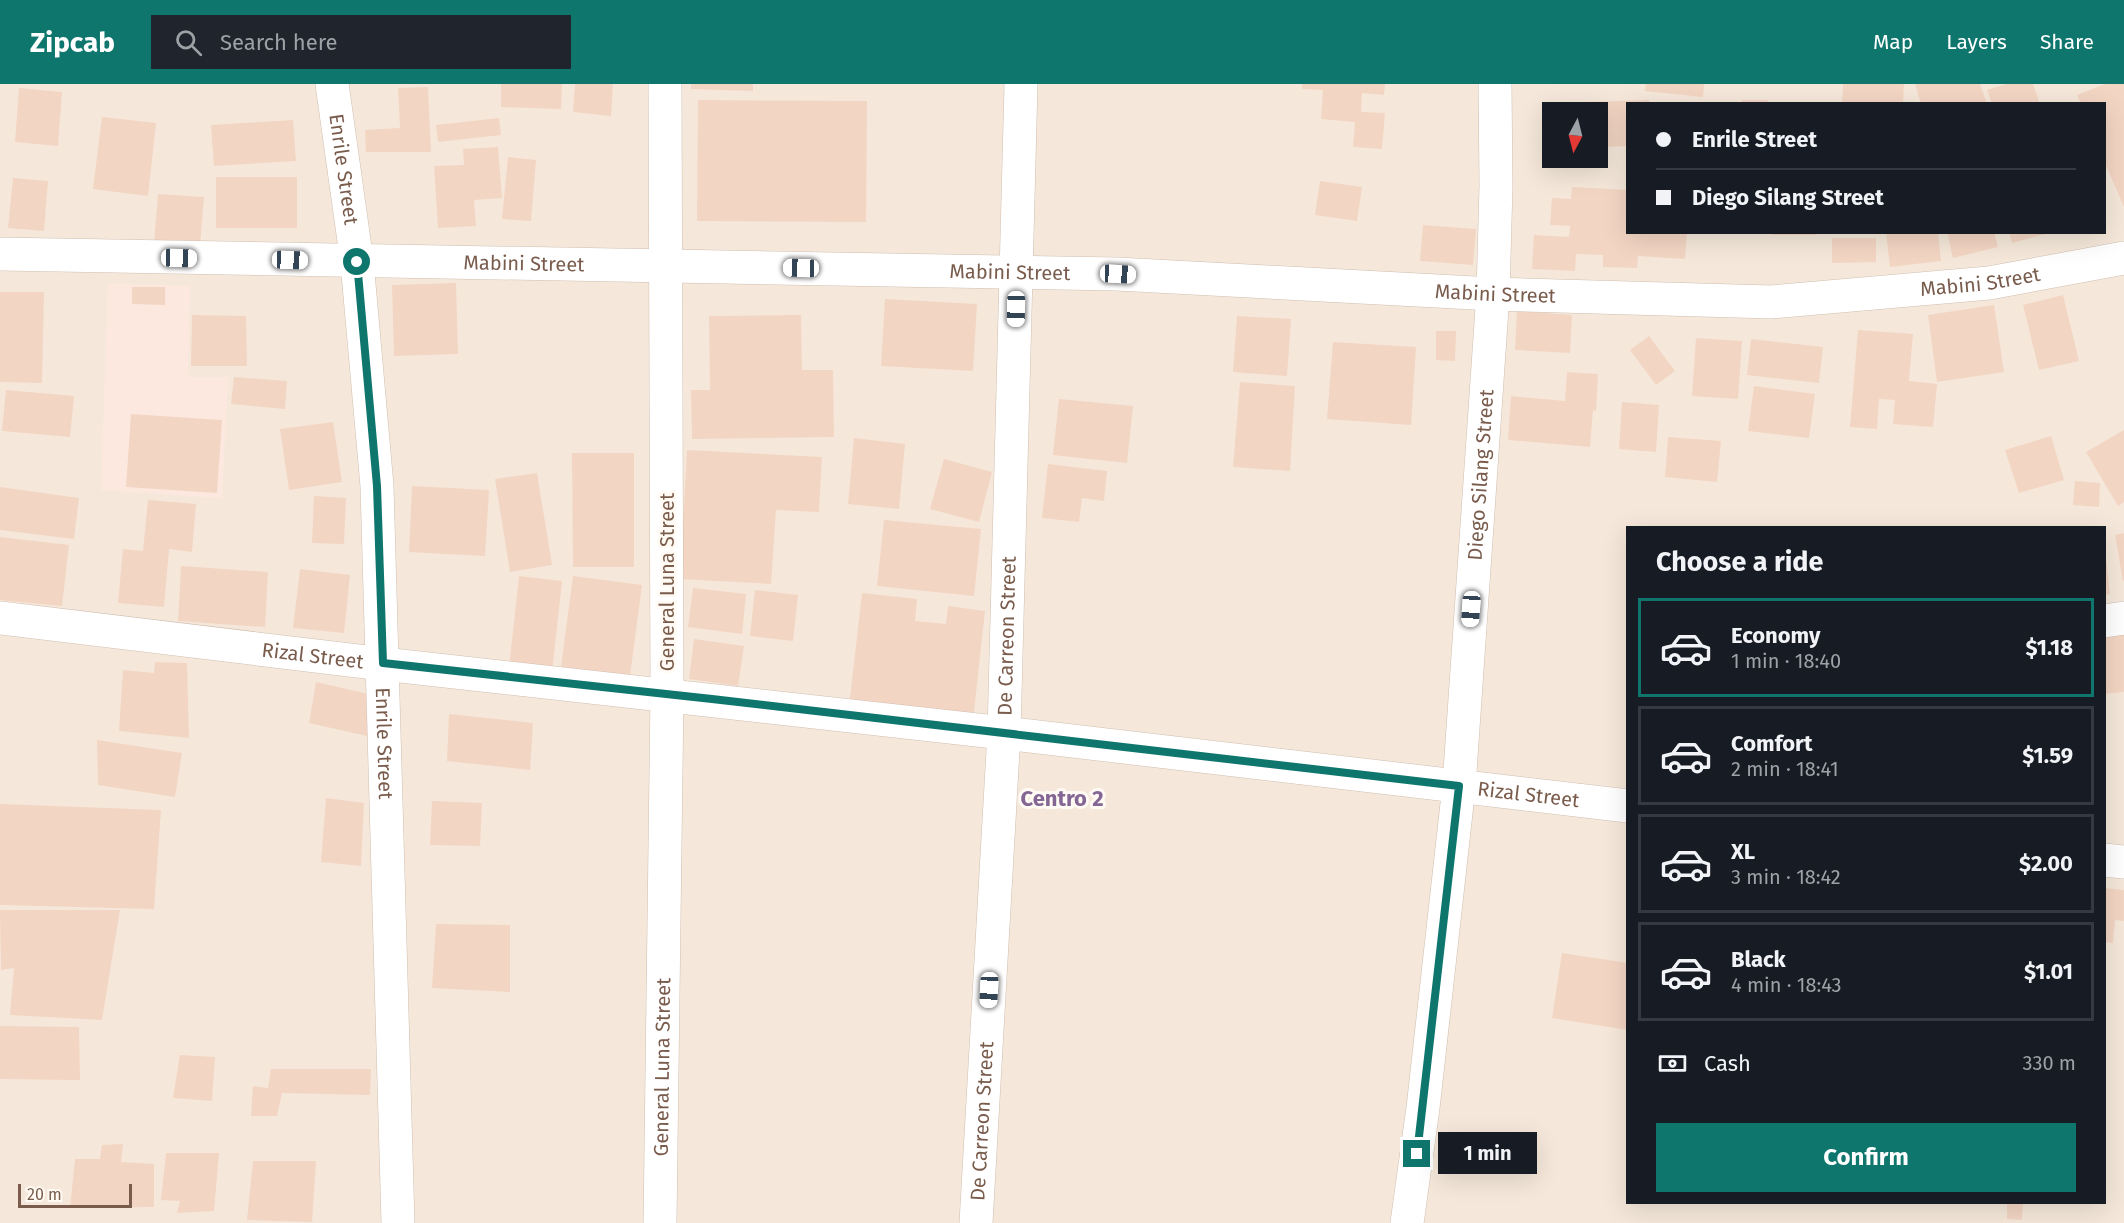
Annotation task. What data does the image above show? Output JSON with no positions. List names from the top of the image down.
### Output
{
  "streets": {
    "street": [
      "Enrile Street",
      "Mabini Street",
      "Diego Silang Street",
      "General Luna Street",
      "De Carreon Street",
      "Rizal Street"
    ]
  },
  "crossings": [
    ["Enrile Street", "Mabini Street"],
    ["Enrile Street", "Rizal Street"],
    ["Mabini Street", "Diego Silang Street"],
    ["Mabini Street", "General Luna Street"],
    ["Mabini Street", "De Carreon Street"],
    ["Diego Silang Street", "Rizal Street"],
    ["General Luna Street", "Rizal Street"],
    ["De Carreon Street", "Rizal Street"]
  ],
  "districts": ["Centro 2"],
  "scale_bar": "20 m",
  "north": "bottom",
  "page": {
    "header": "Zipcab",
    "search": "Search here",
    "nav": ["Map", "Layers", "Share"],
    "banner": ["Enrile Street", "Diego Silang Street"],
    "heading": "Choose a ride",
    "list": [
      {
        "name": "Economy",
        "note": "1 min · 18:40",
        "value": "$1.18"
      },
      {
        "name": "Comfort",
        "note": "2 min · 18:41",
        "value": "$1.59"
      },
      {
        "name": "XL",
        "note": "3 min · 18:42",
        "value": "$2.00"
      },
      {
        "name": "Black",
        "note": "4 min · 18:43",
        "value": "$1.01"
      }
    ],
    "pay": ["Cash", "330 m"],
    "buttons": "Confirm",
    "bubble": "1 min",
    "scale": "20 m"
  }
}
